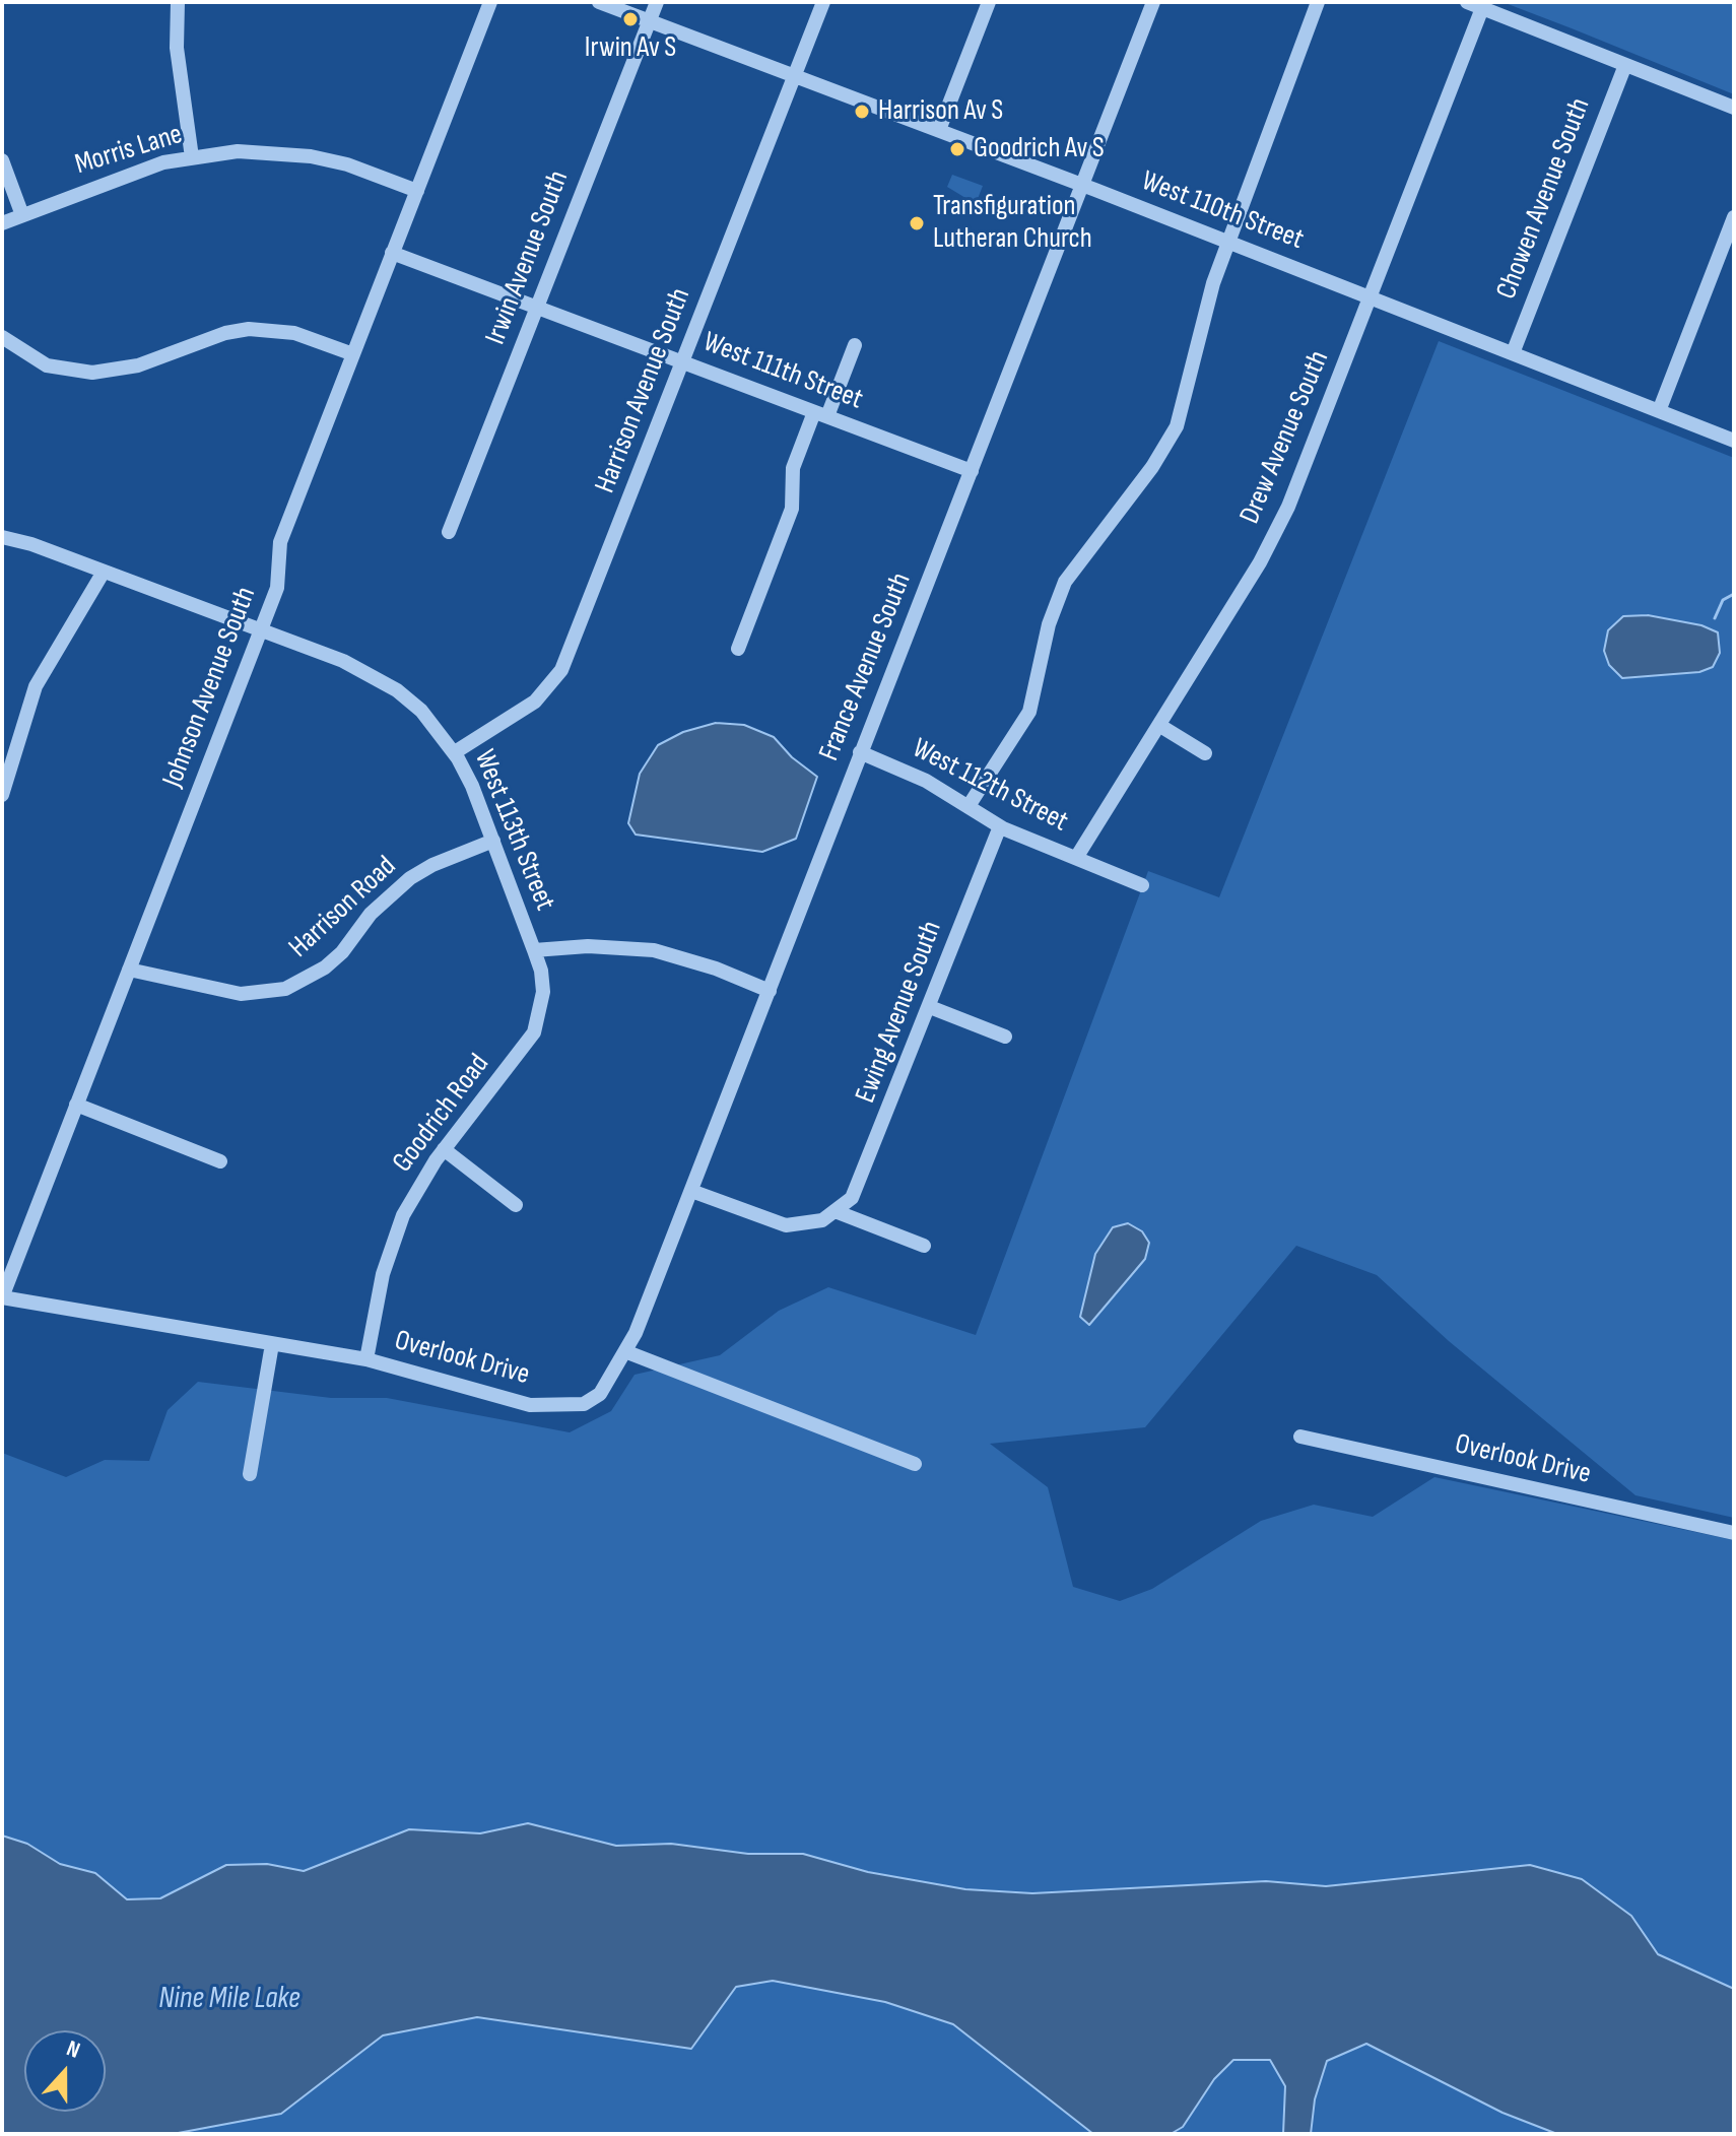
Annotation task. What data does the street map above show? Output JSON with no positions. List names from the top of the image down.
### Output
{
  "streets": {
    "street": [
      "Morris Lane",
      "Chowen Avenue South",
      "West 110th Street",
      "Irwin Avenue South",
      "West 111th Street",
      "Harrison Avenue South",
      "Drew Avenue South",
      "France Avenue South",
      "Johnson Avenue South",
      "West 112th Street",
      "West 113th Street",
      "Harrison Road",
      "Ewing Avenue South",
      "Goodrich Road",
      "Overlook Drive"
    ]
  },
  "crossings": [
    ["Morris Lane", "Johnson Avenue South"],
    ["Chowen Avenue South", "West 110th Street"],
    ["West 110th Street", "Irwin Avenue South"],
    ["West 110th Street", "Harrison Avenue South"],
    ["West 110th Street", "Drew Avenue South"],
    ["West 110th Street", "France Avenue South"],
    ["Irwin Avenue South", "West 111th Street"],
    ["West 111th Street", "Harrison Avenue South"],
    ["West 111th Street", "France Avenue South"],
    ["West 111th Street", "Johnson Avenue South"],
    ["Harrison Avenue South", "West 113th Street"],
    ["Drew Avenue South", "West 112th Street"],
    ["France Avenue South", "West 112th Street"],
    ["France Avenue South", "West 113th Street"],
    ["France Avenue South", "Overlook Drive"],
    ["Johnson Avenue South", "West 113th Street"],
    ["Johnson Avenue South", "Harrison Road"],
    ["Johnson Avenue South", "Overlook Drive"],
    ["West 112th Street", "Ewing Avenue South"],
    ["West 113th Street", "Harrison Road"],
    ["West 113th Street", "Goodrich Road"],
    ["Goodrich Road", "Overlook Drive"]
  ],
  "water": ["Nine Mile Lake"],
  "places": [
    "Irwin Av S",
    "Harrison Av S",
    "Goodrich Av S",
    "Transfiguration Lutheran Church"
  ],
  "north": "top"
}
